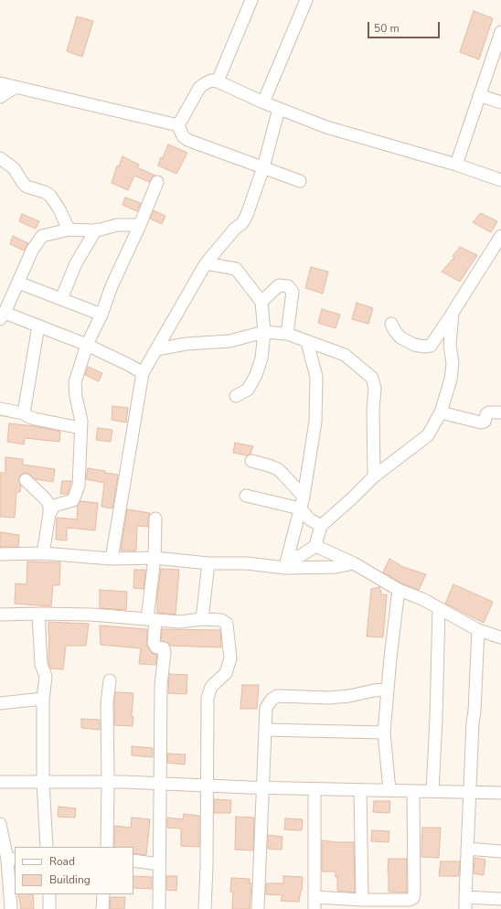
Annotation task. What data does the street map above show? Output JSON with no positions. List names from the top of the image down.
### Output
{
  "legend": ["Road", "Building"],
  "scale_bar": "50 m"
}
